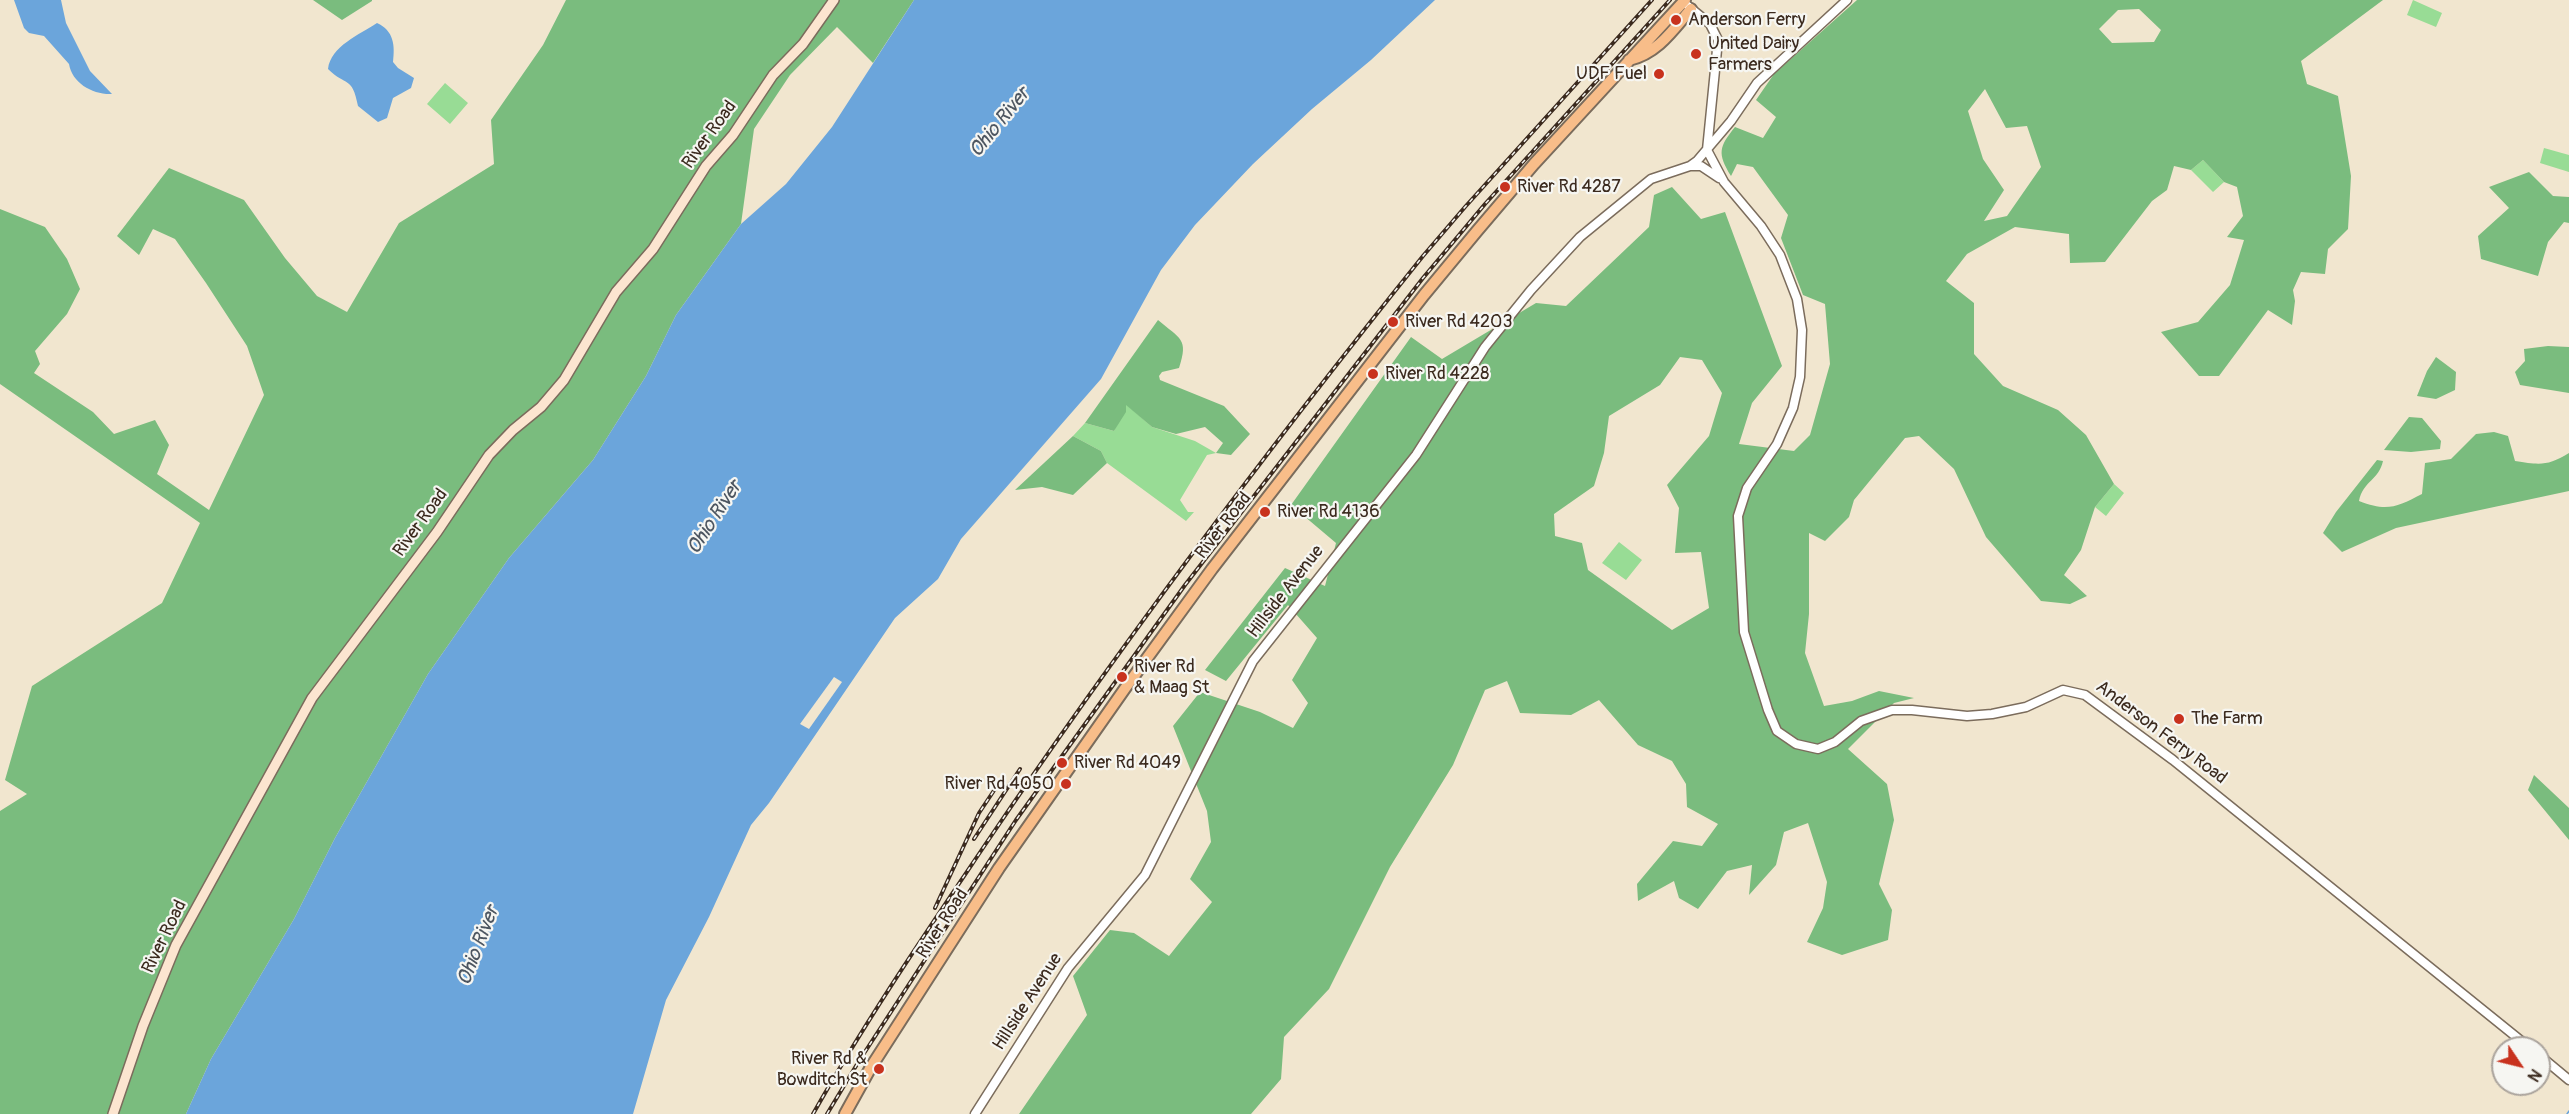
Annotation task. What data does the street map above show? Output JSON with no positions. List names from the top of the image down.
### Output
{
  "streets": {
    "main road": ["River Road"],
    "street": ["Hillside Avenue", "Anderson Ferry Road"]
  },
  "crossings": [
    ["Hillside Avenue", "Anderson Ferry Road"]
  ],
  "water": ["Ohio River"],
  "places": [
    "Anderson Ferry",
    "United Dairy Farmers",
    "UDF Fuel",
    "River Rd 4287",
    "River Rd 4203",
    "River Rd 4228",
    "River Rd 4136",
    "River Rd & Maag St",
    "The Farm",
    "River Rd 4049",
    "River Rd 4050",
    "River Rd & Bowditch St"
  ],
  "north": "bottom right"
}
